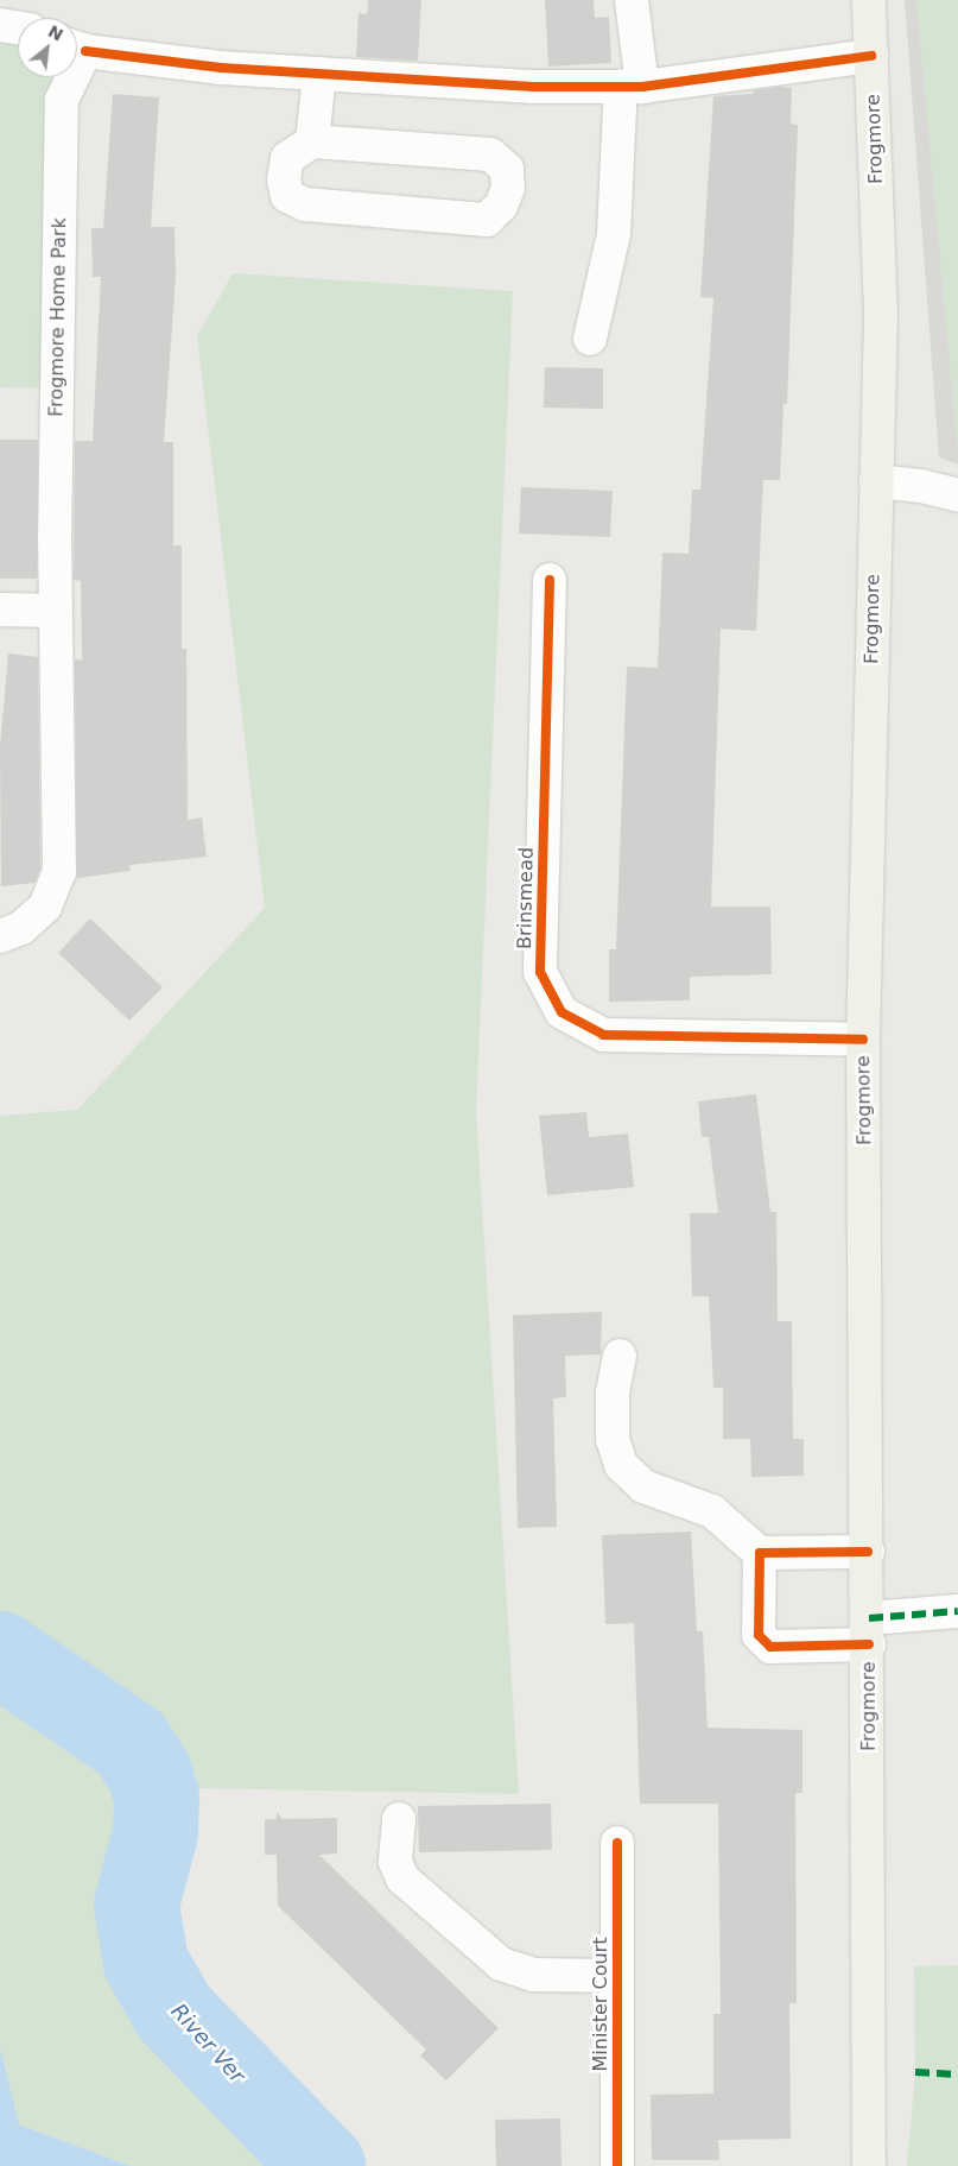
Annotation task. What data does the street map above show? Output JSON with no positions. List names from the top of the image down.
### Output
{
  "streets": {
    "main road": ["Frogmore"],
    "street": ["Frogmore Home Park", "Brinsmead", "Minister Court"]
  },
  "crossings": [
    ["Frogmore", "Brinsmead"]
  ],
  "water": ["River Ver"],
  "north": "top right"
}
